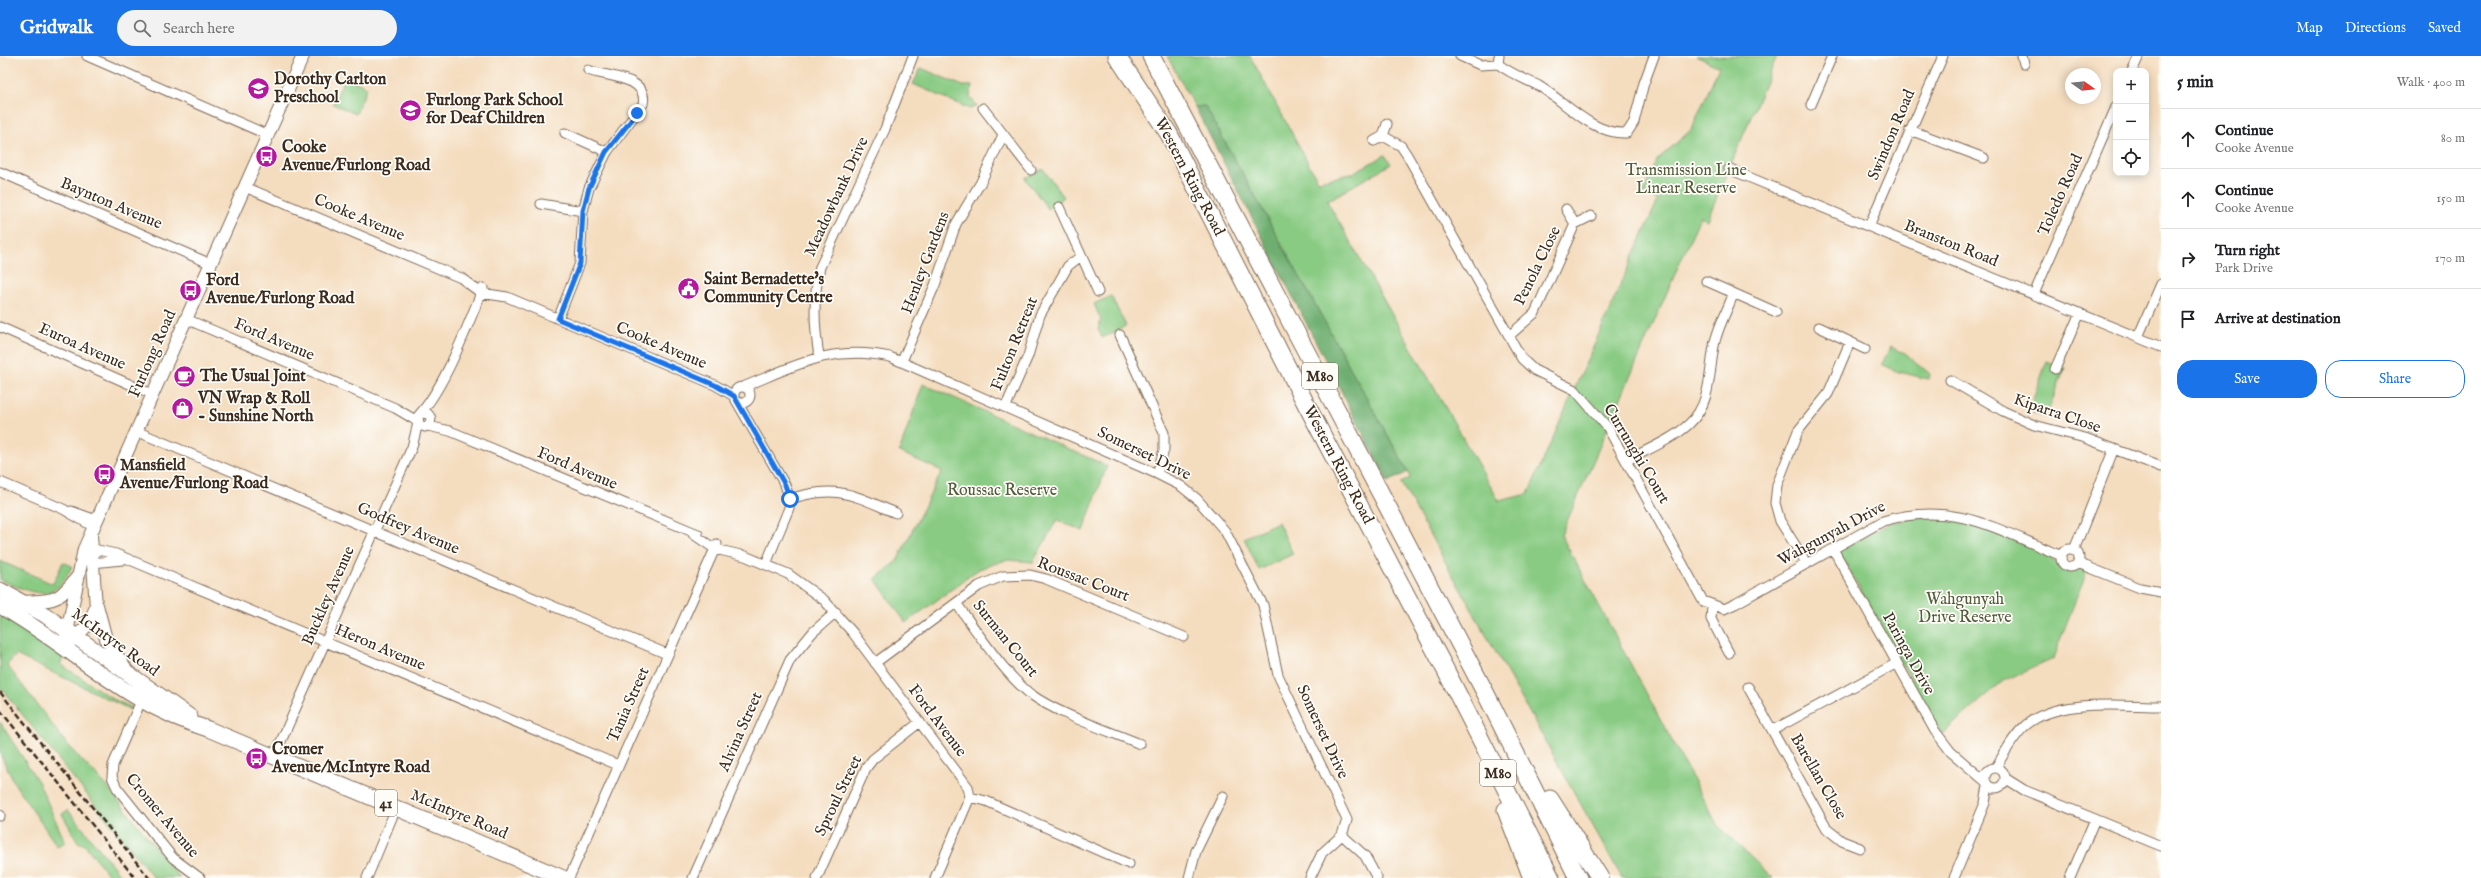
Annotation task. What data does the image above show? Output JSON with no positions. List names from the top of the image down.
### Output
{
  "streets": {
    "highway": ["Western Ring Road", "M80"],
    "main road": ["McIntyre Road", "41"],
    "street": [
      "Swindon Road",
      "Toledo Road",
      "Meadowbank Drive",
      "Baynton Avenue",
      "Cooke Avenue",
      "Branston Road",
      "Henley Gardens",
      "Penola Close",
      "Ford Avenue",
      "Fulton Retreat",
      "Euroa Avenue",
      "Furlong Road",
      "Kiparra Close",
      "Somerset Drive",
      "Currunghi Court",
      "Godfrey Avenue",
      "Wahgunyah Drive",
      "Roussac Court",
      "Buckley Avenue",
      "Surman Court",
      "Heron Avenue",
      "Paringa Drive",
      "Tania Street",
      "Alvina Street",
      "Barellan Close",
      "Sproul Street",
      "Cromer Avenue"
    ]
  },
  "crossings": [
    ["Swindon Road", "Branston Road"],
    ["Toledo Road", "Branston Road"],
    ["Meadowbank Drive", "Somerset Drive"],
    ["Baynton Avenue", "Furlong Road"],
    ["Cooke Avenue", "Furlong Road"],
    ["Cooke Avenue", "Somerset Drive"],
    ["Cooke Avenue", "Buckley Avenue"],
    ["Henley Gardens", "Somerset Drive"],
    ["Penola Close", "Currunghi Court"],
    ["Ford Avenue", "Furlong Road"],
    ["Ford Avenue", "Roussac Court"],
    ["Ford Avenue", "Buckley Avenue"],
    ["Ford Avenue", "Tania Street"],
    ["Ford Avenue", "Alvina Street"],
    ["Ford Avenue", "Sproul Street"],
    ["Fulton Retreat", "Somerset Drive"],
    ["Euroa Avenue", "Furlong Road"],
    ["Furlong Road", "Godfrey Avenue"],
    ["Furlong Road", "McIntyre Road"],
    ["Kiparra Close", "Wahgunyah Drive"],
    ["Currunghi Court", "Wahgunyah Drive"],
    ["Godfrey Avenue", "Buckley Avenue"],
    ["Godfrey Avenue", "Tania Street"],
    ["Wahgunyah Drive", "Paringa Drive"],
    ["Roussac Court", "Surman Court"],
    ["Buckley Avenue", "McIntyre Road"],
    ["Buckley Avenue", "Heron Avenue"],
    ["McIntyre Road", "Cromer Avenue"],
    ["Heron Avenue", "Tania Street"],
    ["Paringa Drive", "Barellan Close"]
  ],
  "parks": ["Transmission Line Linear Reserve", "Roussac Reserve", "Wahgunyah Drive Reserve"],
  "places": {
    "school or university": ["Dorothy Carlton Preschool", "Furlong Park School for Deaf Children"],
    "bus stop": [
      "Cooke Avenue/Furlong Road",
      "Ford Avenue/Furlong Road",
      "Mansfield Avenue/Furlong Road",
      "Cromer Avenue/McIntyre Road"
    ],
    "public building": ["Saint Bernadette's Community Centre"],
    "cafe": ["The Usual Joint"],
    "shop": ["VN Wrap & Roll - Sunshine North"]
  },
  "north": "right",
  "page": {
    "header": "Gridwalk",
    "search": "Search here",
    "nav": ["Map", "Directions", "Saved"],
    "heading": ["5 min", "Walk · 400 m"],
    "map_buttons": ["+", "−"],
    "list": [
      ["Continue", "Cooke Avenue", "80 m"],
      ["Continue", "Cooke Avenue", "150 m"],
      ["Turn right", "Park Drive", "170 m"],
      "Arrive at destination"
    ],
    "buttons": ["Save", "Share"]
  }
}
